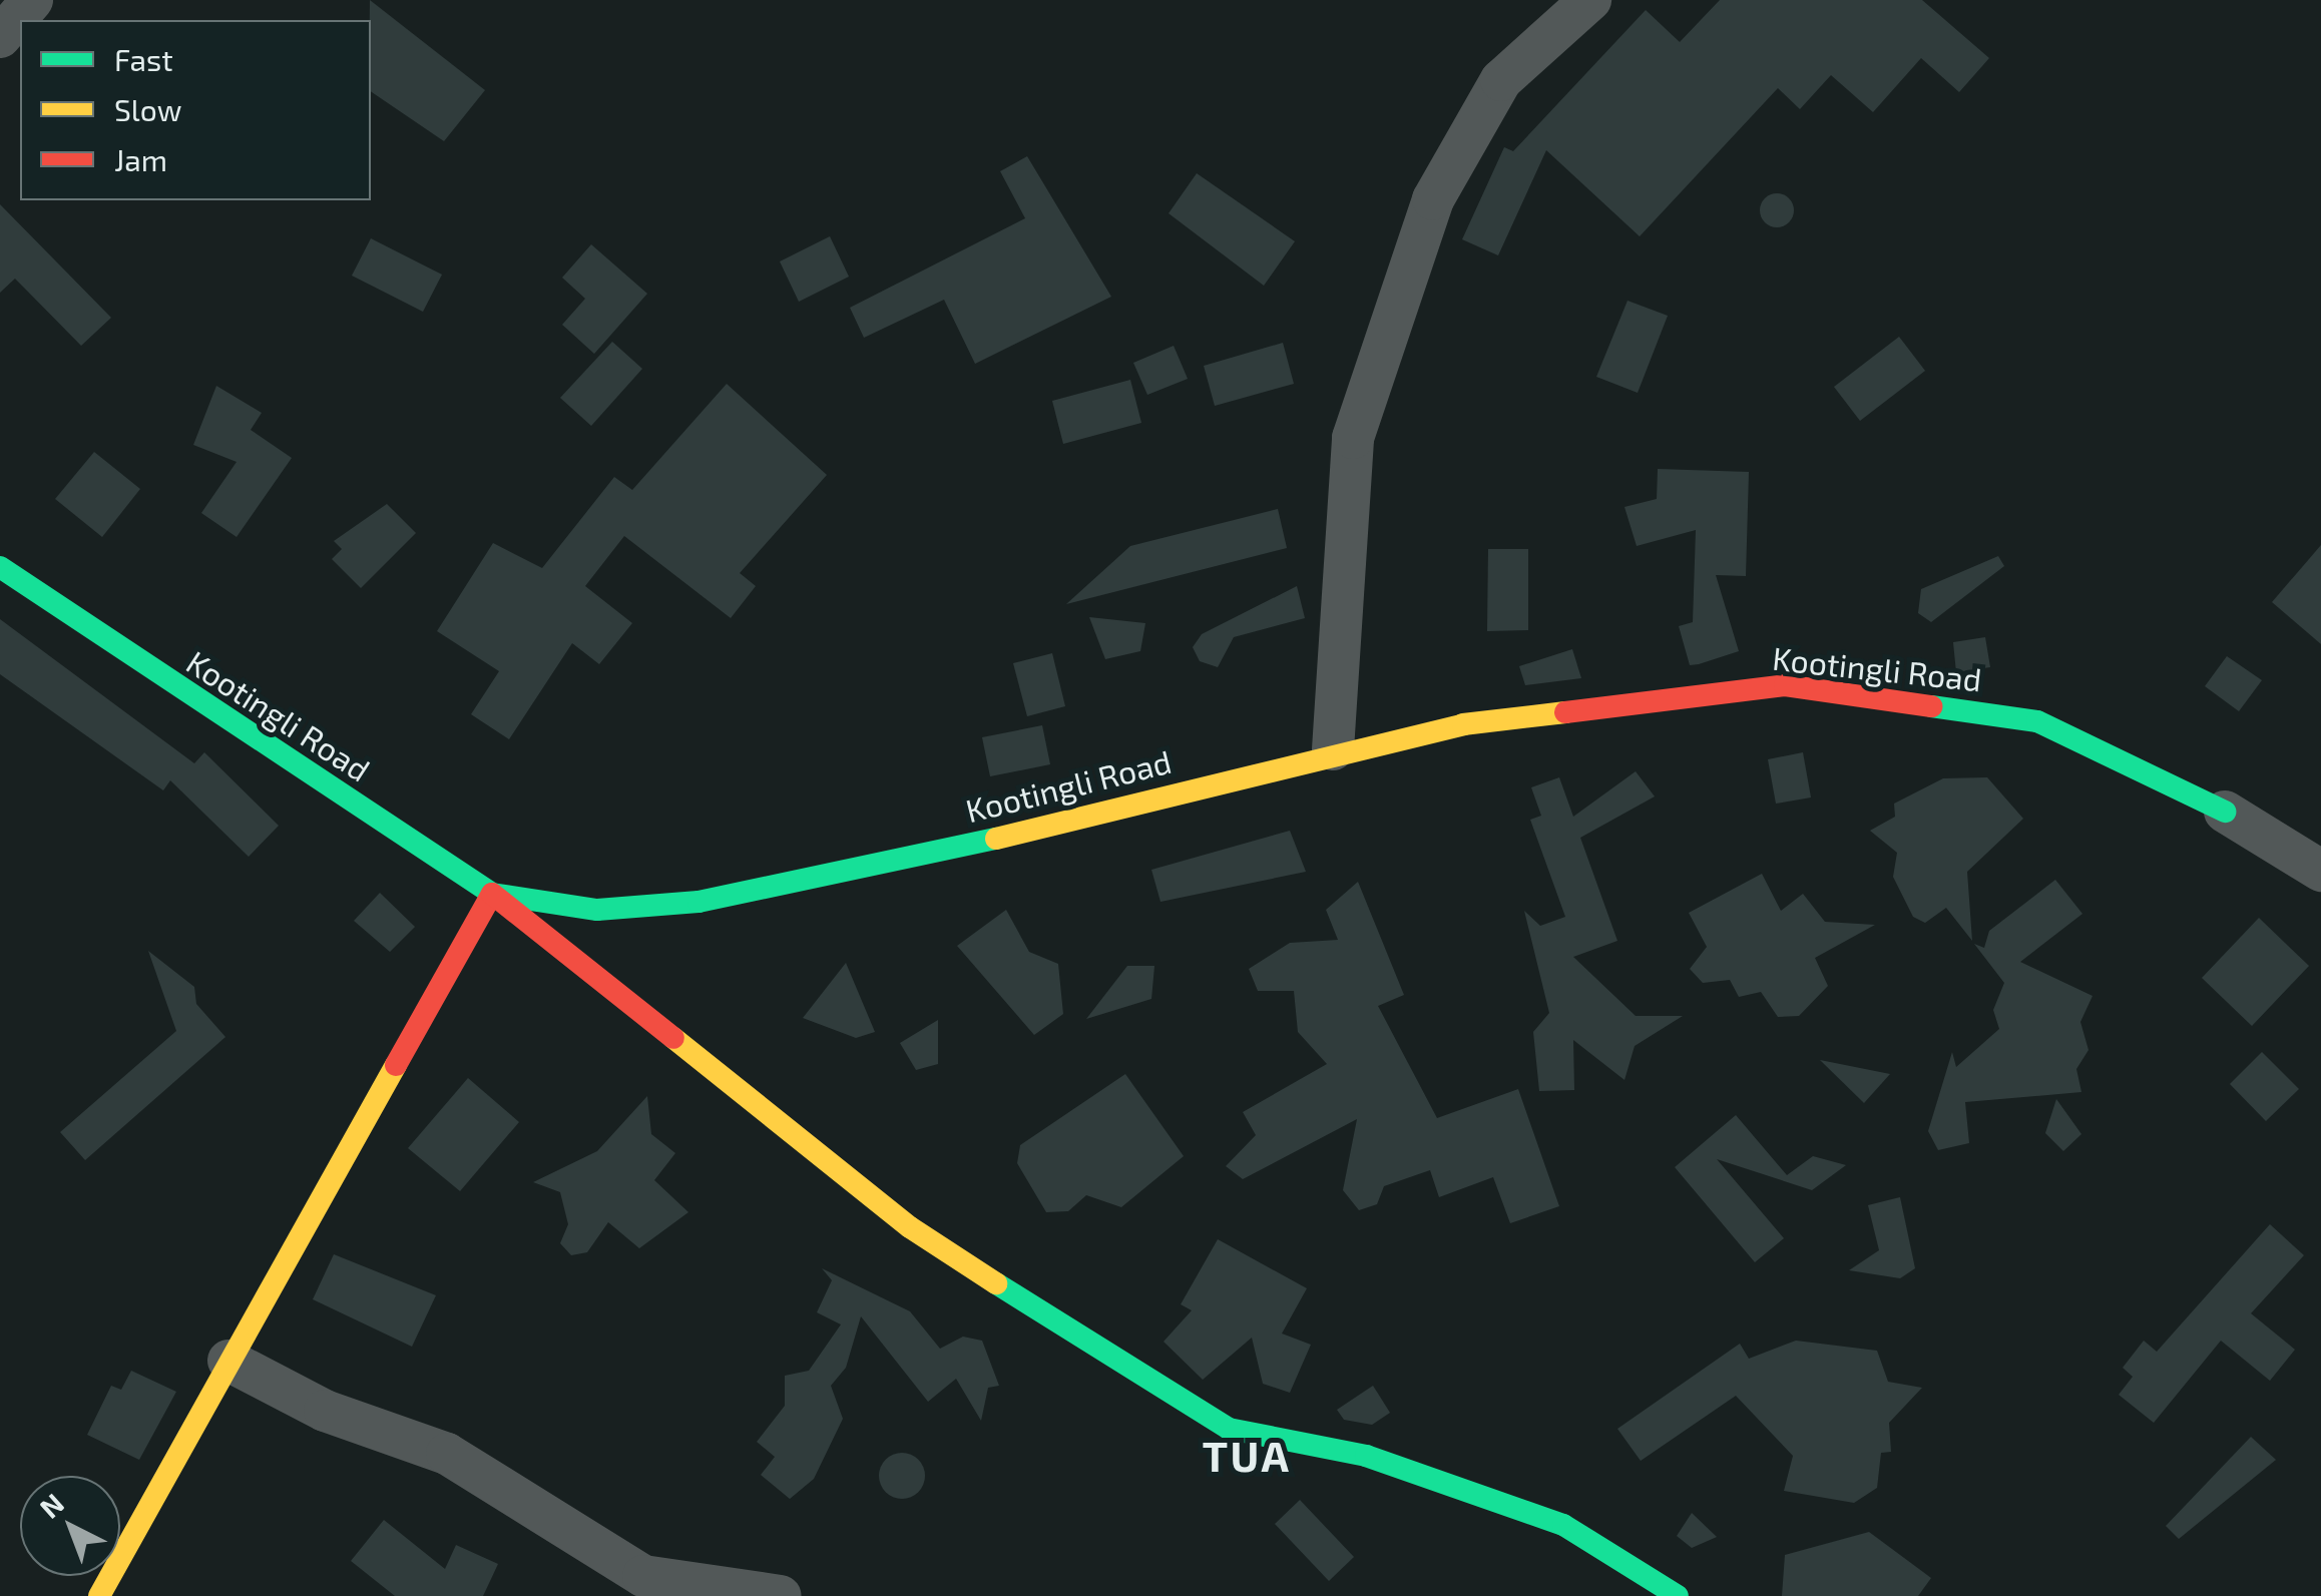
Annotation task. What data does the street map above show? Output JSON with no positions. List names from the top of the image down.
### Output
{
  "streets": {
    "street": ["Kootingli Road"]
  },
  "districts": ["TUA"],
  "legend": ["Fast", "Slow", "Jam"],
  "north": "top left"
}
